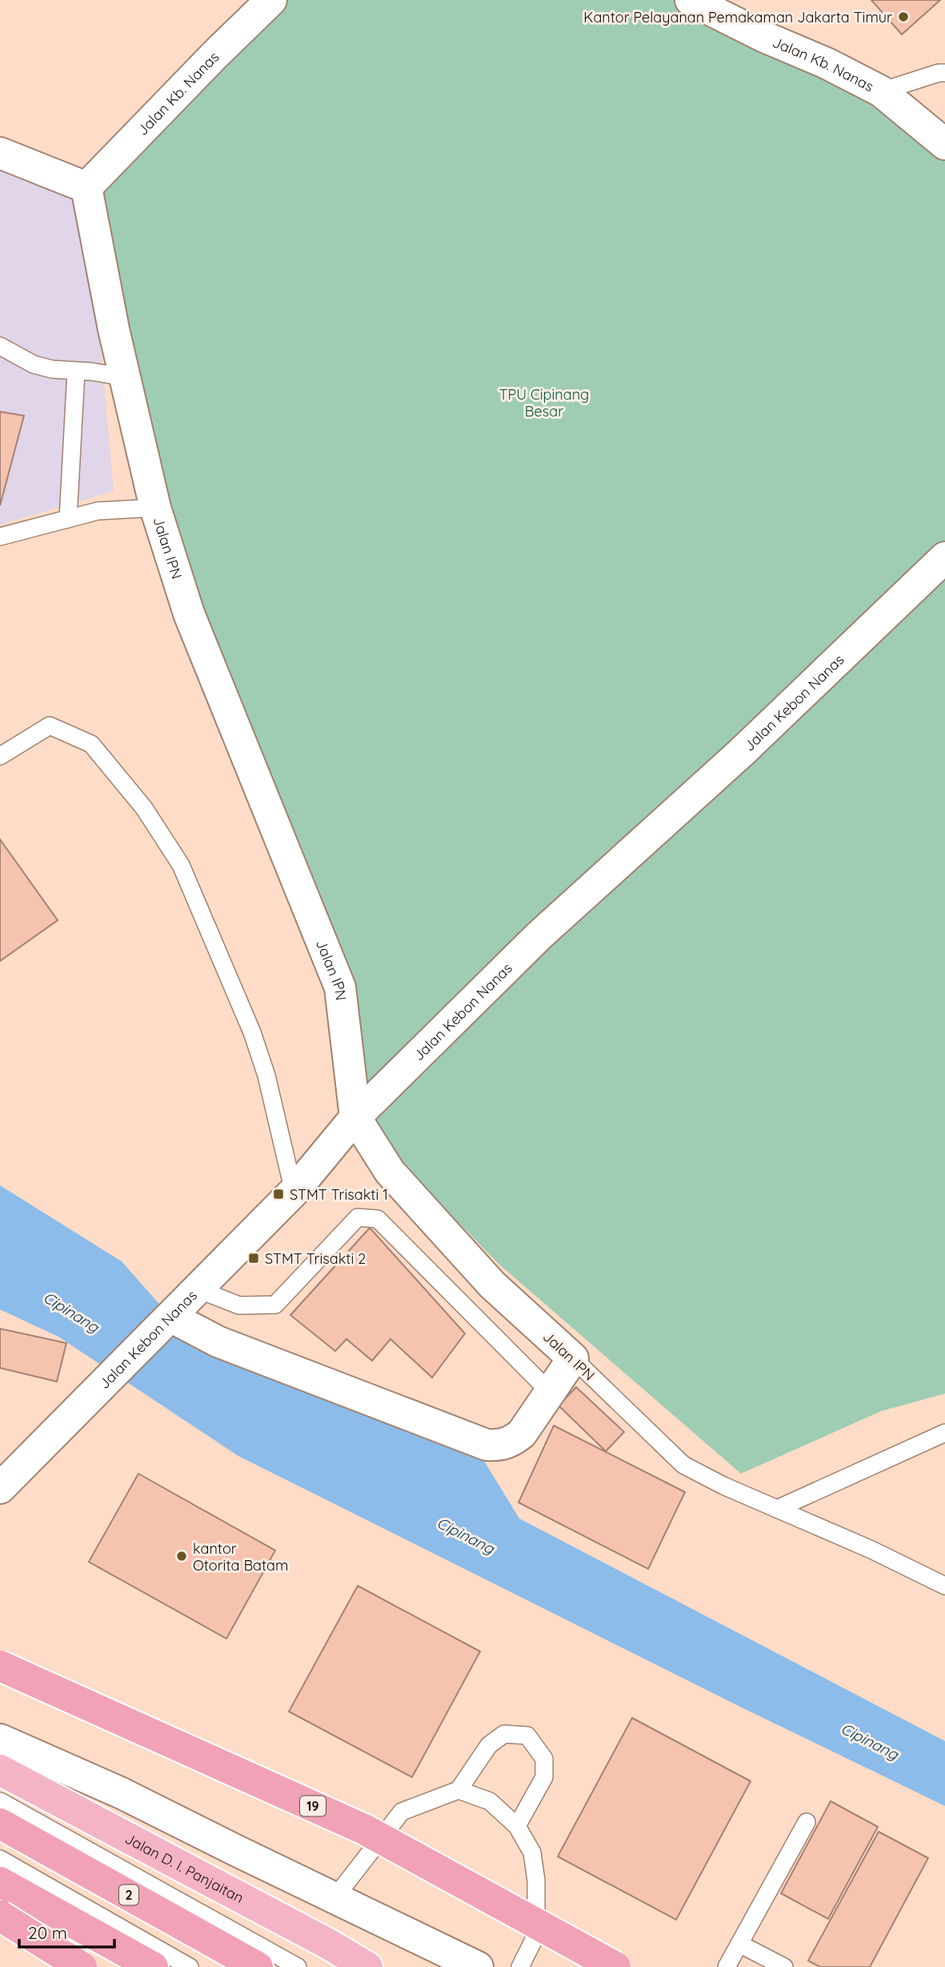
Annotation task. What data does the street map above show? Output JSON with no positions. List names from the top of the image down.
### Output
{
  "streets": {
    "highway": ["19", "Jalan D. I. Panjaitan", "2"],
    "street": ["Jalan Kb. Nanas", "Jalan IPN", "Jalan Kebon Nanas"]
  },
  "crossings": [
    ["Jalan Kb. Nanas", "Jalan IPN"],
    ["Jalan IPN", "Jalan Kebon Nanas"]
  ],
  "water": ["Cipinang"],
  "parks": ["TPU Cipinang Besar"],
  "places": {
    "other": ["Kantor Pelayanan Pemakaman Jakarta Timur", "kantor Otorita Batam"],
    "transit": ["STMT Trisakti 1", "STMT Trisakti 2"]
  },
  "scale_bar": "20 m"
}
